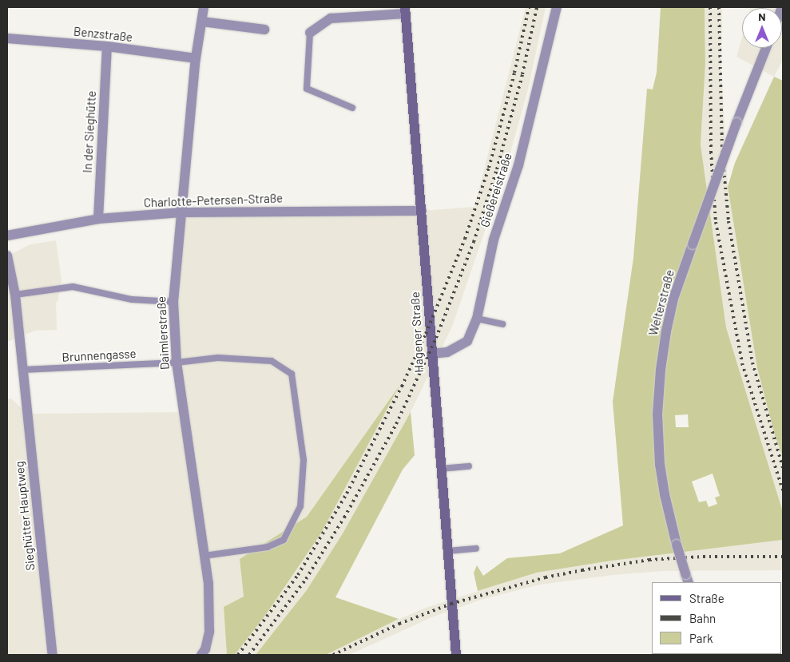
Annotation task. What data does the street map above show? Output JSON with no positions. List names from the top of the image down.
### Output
{
  "streets": {
    "main road": ["Hagener Straße"],
    "street": [
      "Benzstraße",
      "In der Sieghütte",
      "Gießereistraße",
      "Charlotte-Petersen-Straße",
      "Welterstraße",
      "Daimlerstraße",
      "Sieghütter Hauptweg"
    ],
    "lane": ["Brunnengasse"]
  },
  "crossings": [
    ["Benzstraße", "In der Sieghütte"],
    ["Benzstraße", "Daimlerstraße"],
    ["In der Sieghütte", "Charlotte-Petersen-Straße"],
    ["Gießereistraße", "Hagener Straße"],
    ["Charlotte-Petersen-Straße", "Hagener Straße"],
    ["Charlotte-Petersen-Straße", "Daimlerstraße"],
    ["Daimlerstraße", "Brunnengasse"],
    ["Brunnengasse", "Sieghütter Hauptweg"]
  ],
  "legend": ["Straße", "Bahn", "Park"],
  "north": "top"
}
